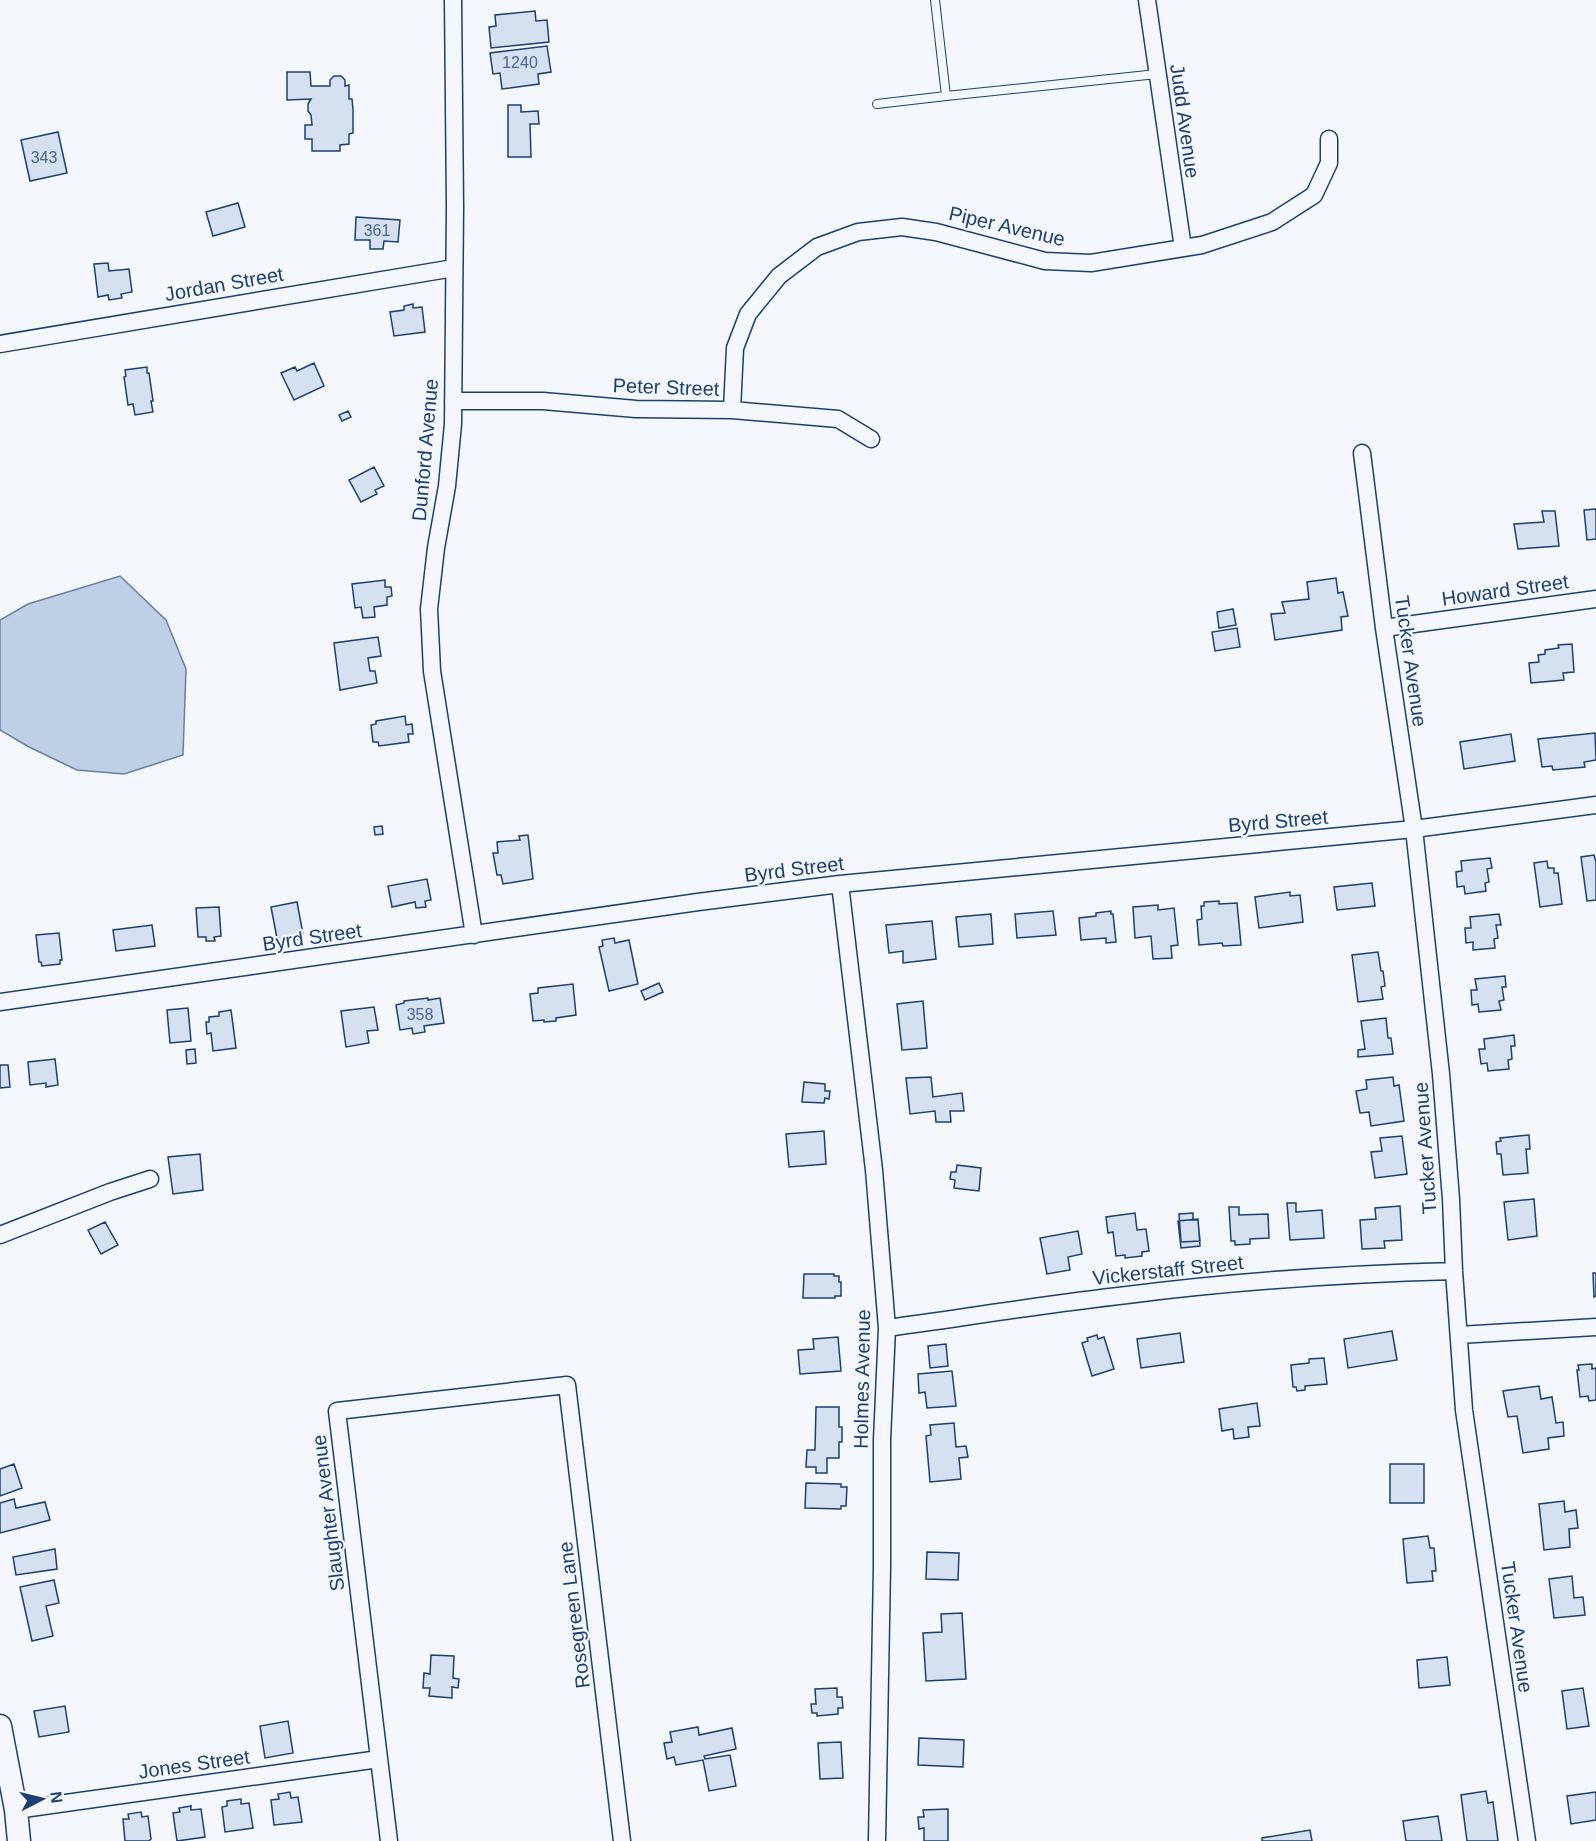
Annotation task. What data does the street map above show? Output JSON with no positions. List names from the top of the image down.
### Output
{
  "streets": {
    "street": [
      "Judd Avenue",
      "Piper Avenue",
      "Jordan Street",
      "Peter Street",
      "Dunford Avenue",
      "Howard Street",
      "Tucker Avenue",
      "Byrd Street",
      "Vickerstaff Street",
      "Holmes Avenue",
      "Slaughter Avenue",
      "Rosegreen Lane",
      "Jones Street"
    ]
  },
  "crossings": [
    ["Judd Avenue", "Piper Avenue"],
    ["Piper Avenue", "Peter Street"],
    ["Jordan Street", "Dunford Avenue"],
    ["Peter Street", "Dunford Avenue"],
    ["Dunford Avenue", "Byrd Street"],
    ["Howard Street", "Tucker Avenue"],
    ["Tucker Avenue", "Byrd Street"],
    ["Tucker Avenue", "Vickerstaff Street"],
    ["Byrd Street", "Holmes Avenue"],
    ["Vickerstaff Street", "Holmes Avenue"],
    ["Slaughter Avenue", "Rosegreen Lane"],
    ["Slaughter Avenue", "Jones Street"]
  ],
  "house_numbers": [
    "1240",
    "343",
    "361",
    "358"
  ],
  "north": "right"
}
